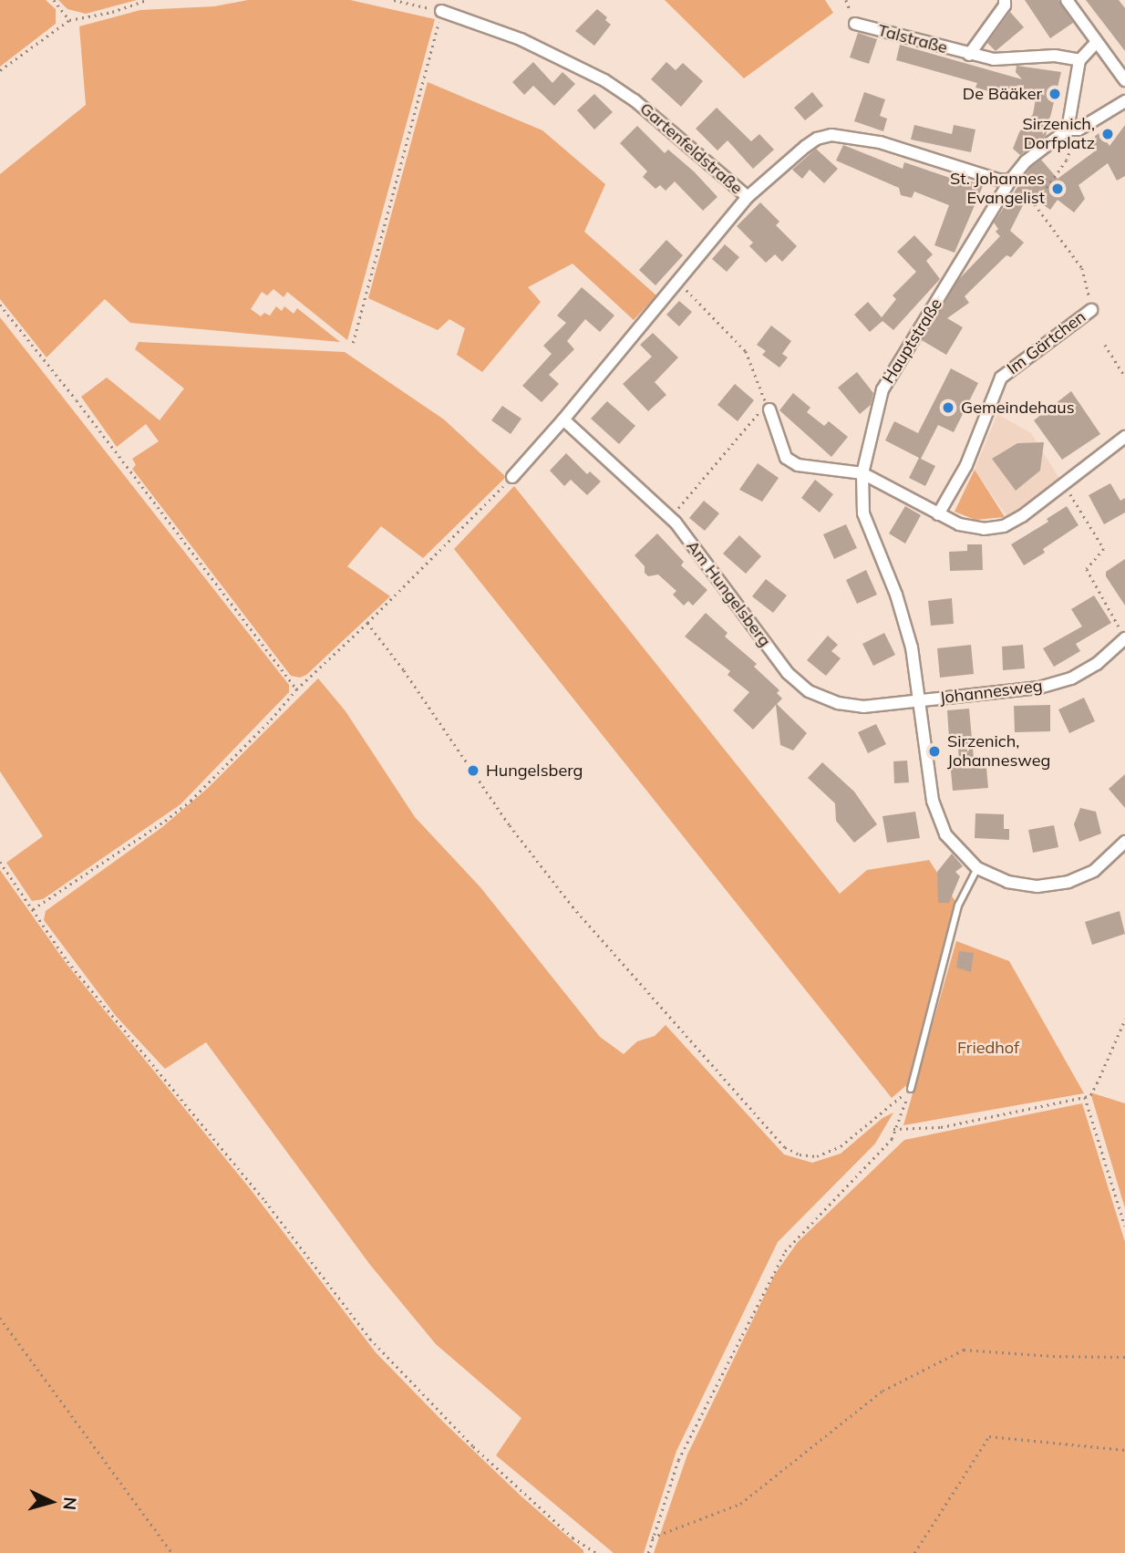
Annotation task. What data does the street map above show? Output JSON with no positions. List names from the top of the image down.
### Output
{
  "streets": {
    "street": [
      "Talstraße",
      "Gartenfeldstraße",
      "Hauptstraße",
      "Im Gärtchen",
      "Am Hungelsberg",
      "Johannesweg"
    ]
  },
  "crossings": [
    ["Gartenfeldstraße", "Hauptstraße"],
    ["Hauptstraße", "Am Hungelsberg"],
    ["Hauptstraße", "Johannesweg"],
    ["Am Hungelsberg", "Johannesweg"]
  ],
  "parks": ["Friedhof"],
  "places": [
    "De Bääker",
    "Sirzenich, Dorfplatz",
    "St. Johannes Evangelist",
    "Gemeindehaus",
    "Sirzenich, Johannesweg",
    "Hungelsberg"
  ],
  "north": "right"
}
